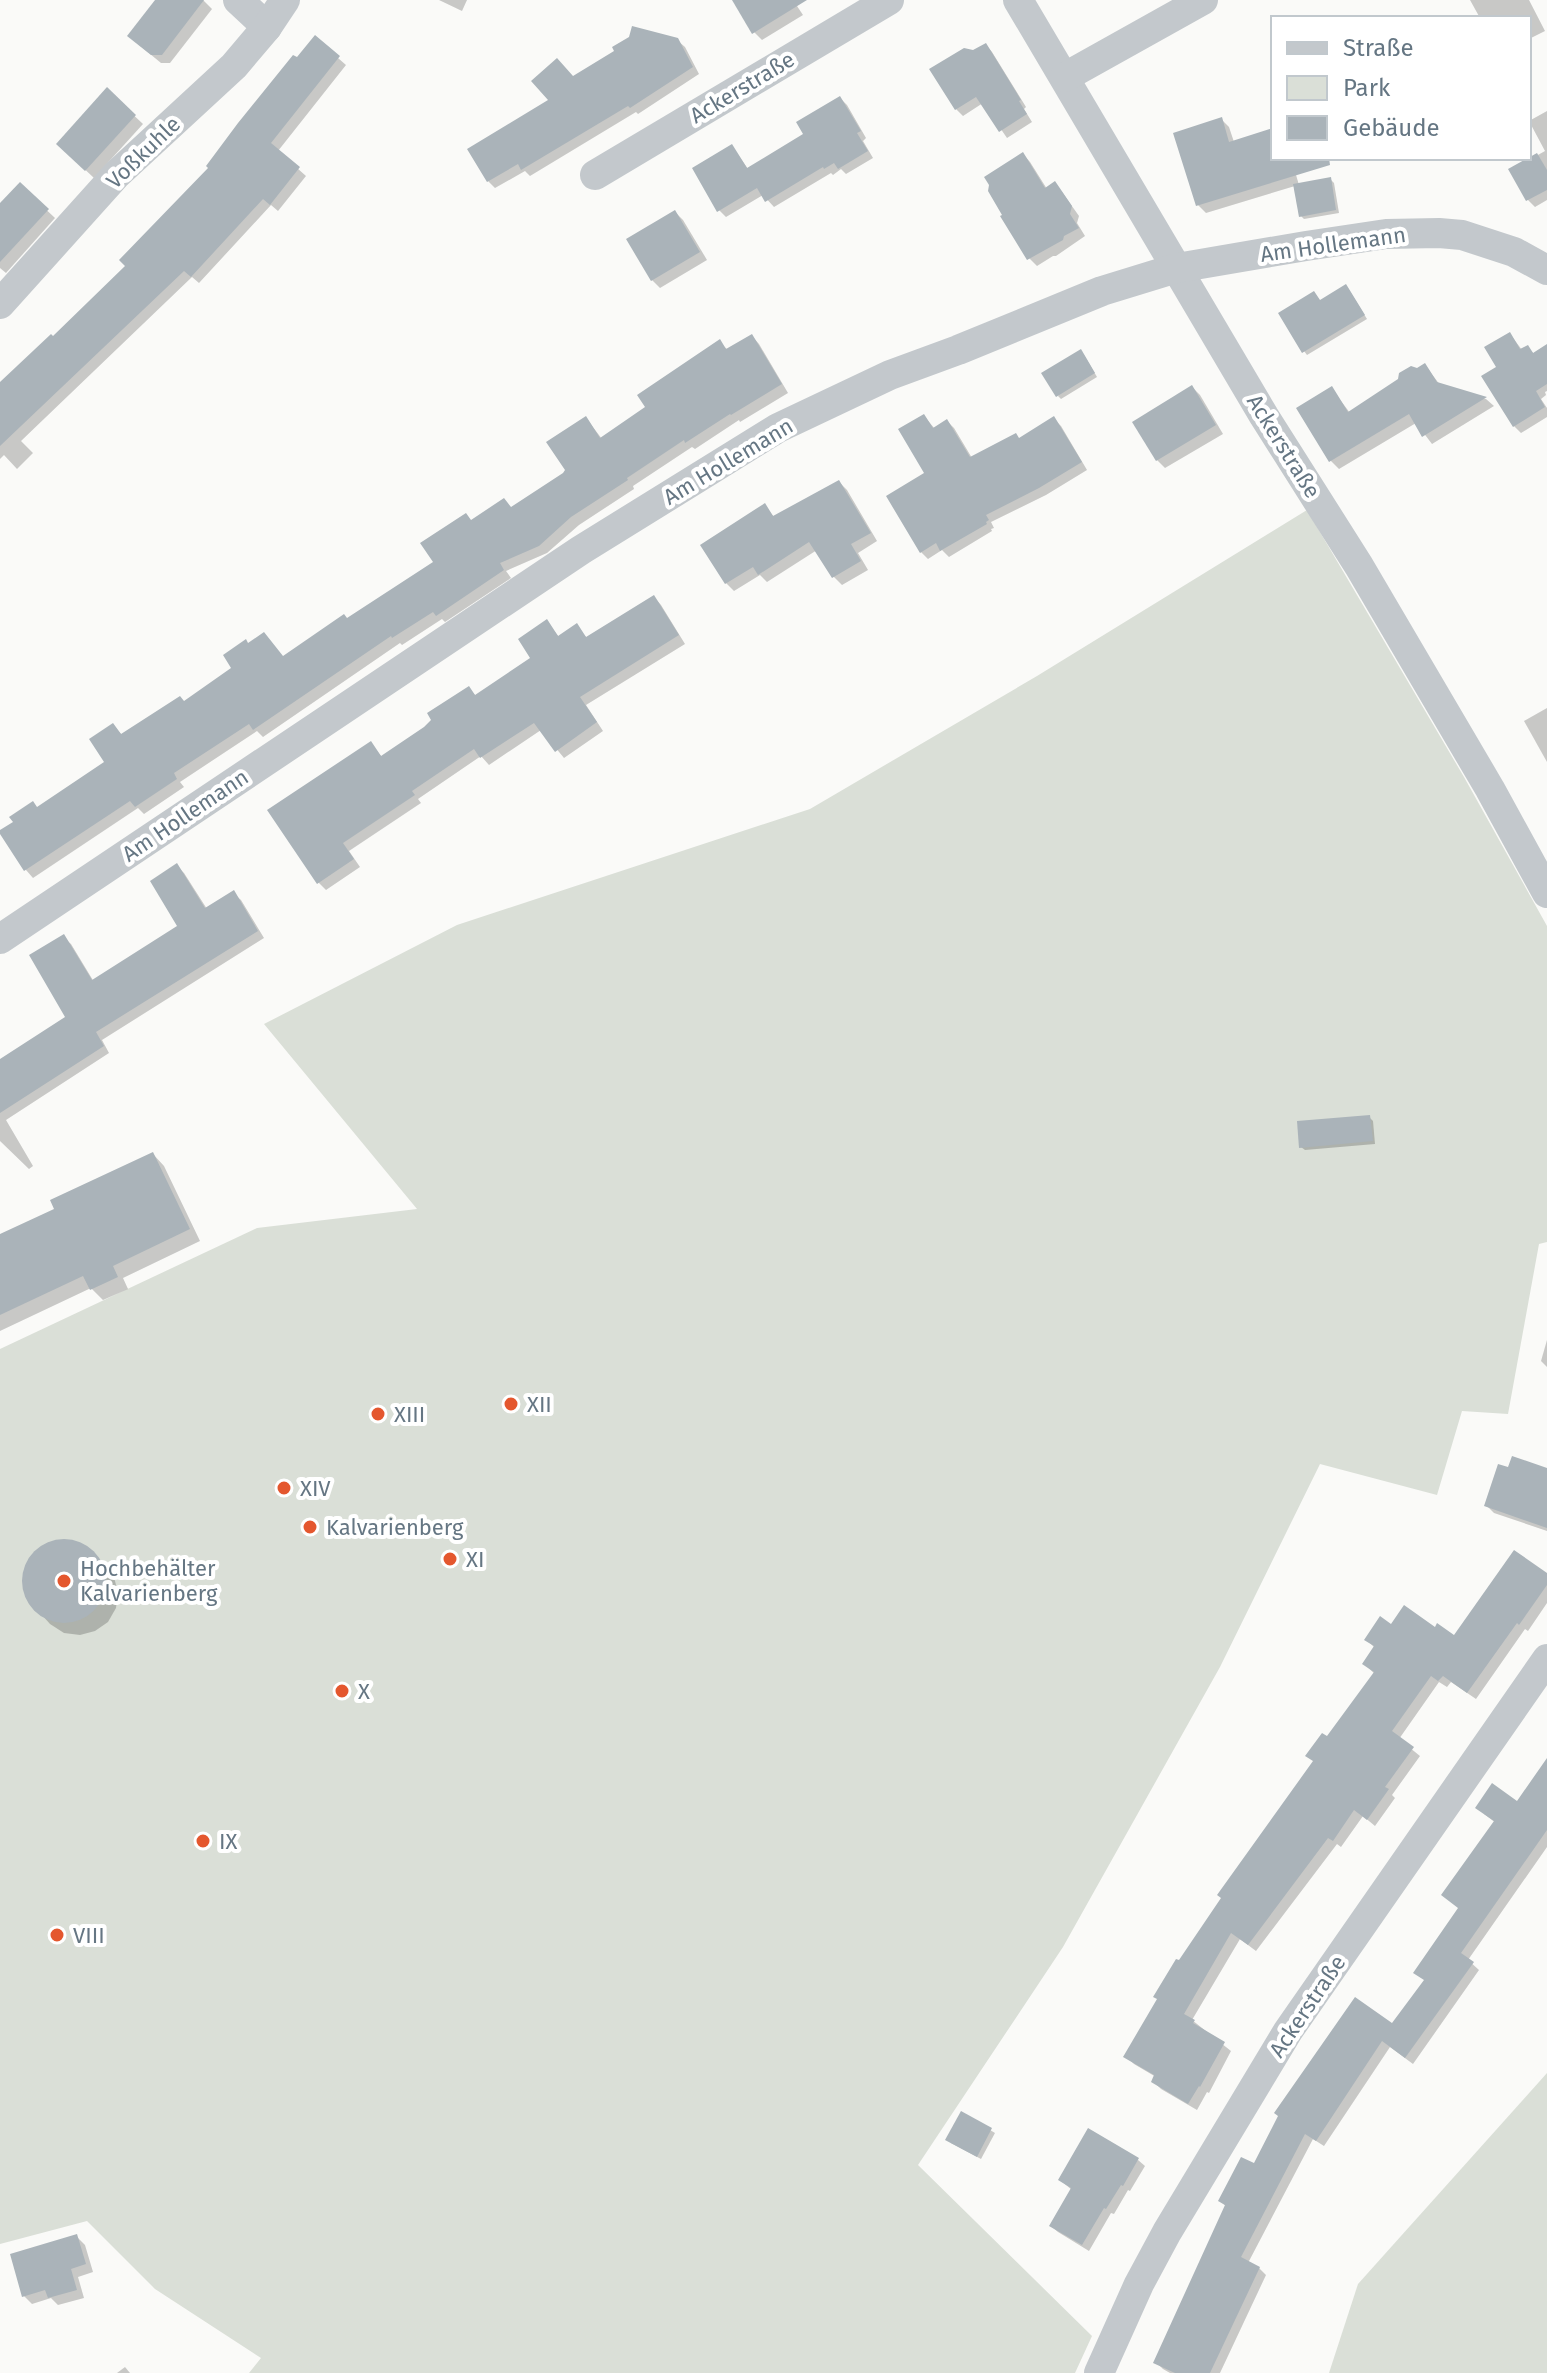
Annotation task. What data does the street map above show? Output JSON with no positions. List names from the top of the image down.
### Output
{
  "streets": {
    "street": ["Ackerstraße", "Voßkuhle", "Am Hollemann"]
  },
  "crossings": [
    ["Ackerstraße", "Am Hollemann"]
  ],
  "places": [
    "XII",
    "XIII",
    "XIV",
    "Kalvarienberg",
    "XI",
    "Hochbehälter Kalvarienberg",
    "X",
    "IX",
    "VIII"
  ],
  "legend": ["Straße", "Park", "Gebäude"]
}
